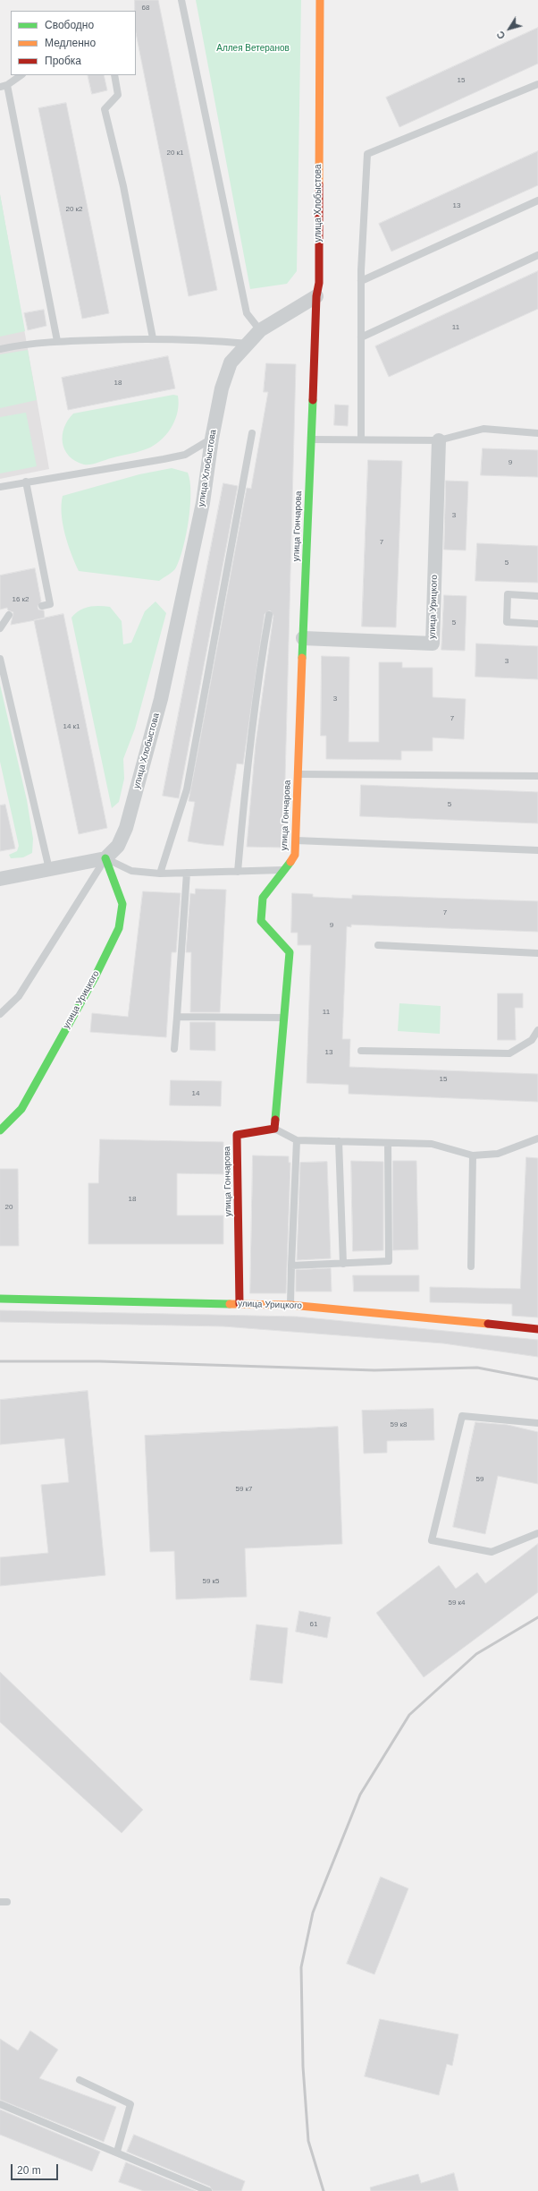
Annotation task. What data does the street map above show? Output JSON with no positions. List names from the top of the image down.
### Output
{
  "streets": {
    "street": ["улица Хлобыстова", "улица Гончарова", "улица Урицкого"]
  },
  "crossings": [
    ["улица Хлобыстова", "улица Гончарова"],
    ["улица Хлобыстова", "улица Урицкого"],
    ["улица Гончарова", "улица Урицкого"]
  ],
  "parks": ["Аллея Ветеранов"],
  "house_numbers": [
    "68",
    "15",
    "20 к1",
    "13",
    "20 к2",
    "11",
    "18",
    "9",
    "3",
    "7",
    "5",
    "16 к2",
    "5",
    "3",
    "3",
    "7",
    "14 к1",
    "5",
    "7",
    "9",
    "11",
    "13",
    "15",
    "14",
    "18",
    "20",
    "59 к8",
    "59",
    "59 к7",
    "59 к5",
    "59 к4",
    "61"
  ],
  "legend": ["Свободно", "Медленно", "Пробка"],
  "scale_bar": "20 m",
  "north": "bottom left"
}
